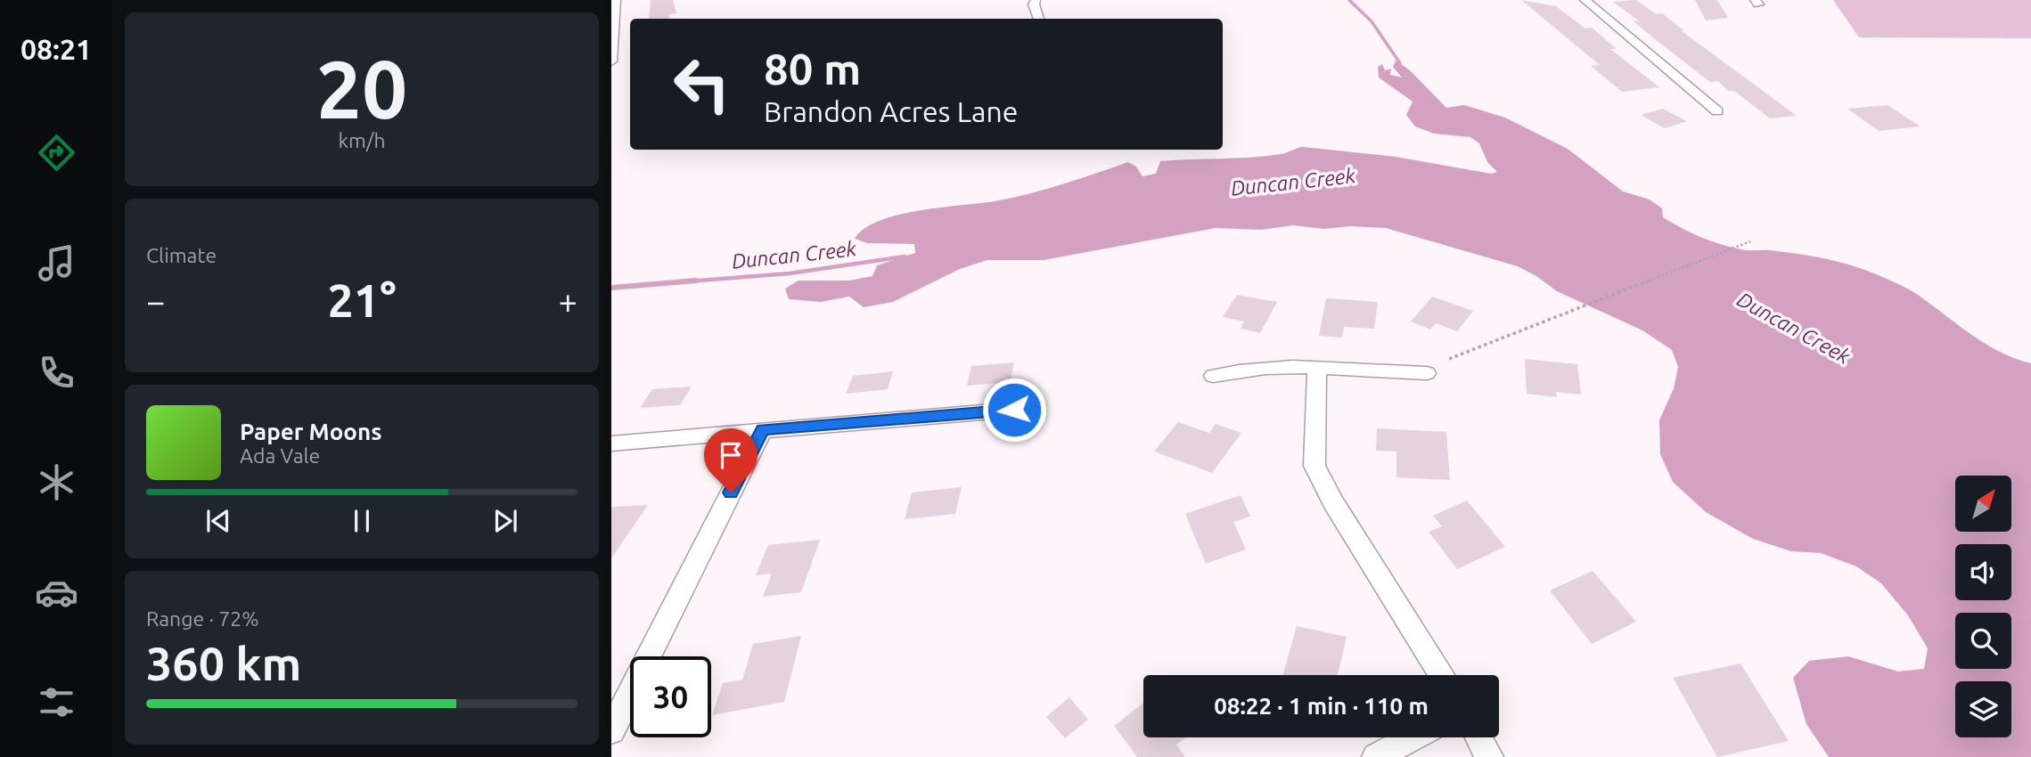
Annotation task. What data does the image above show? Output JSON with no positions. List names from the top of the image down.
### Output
{
  "water": ["Duncan Creek"],
  "north": "top right",
  "page": {
    "tabs": "08:21",
    "tile": [
      ["20", "km/h"],
      "Climate",
      ["Range · 72%", "360 km"]
    ],
    "turn": ["80 m", "Brandon Acres Lane"],
    "heat": ["−", "21°", "+"],
    "song": ["Paper Moons", "Ada Vale"],
    "limit": "30",
    "trip": "08:22 · 1 min · 110 m"
  }
}
